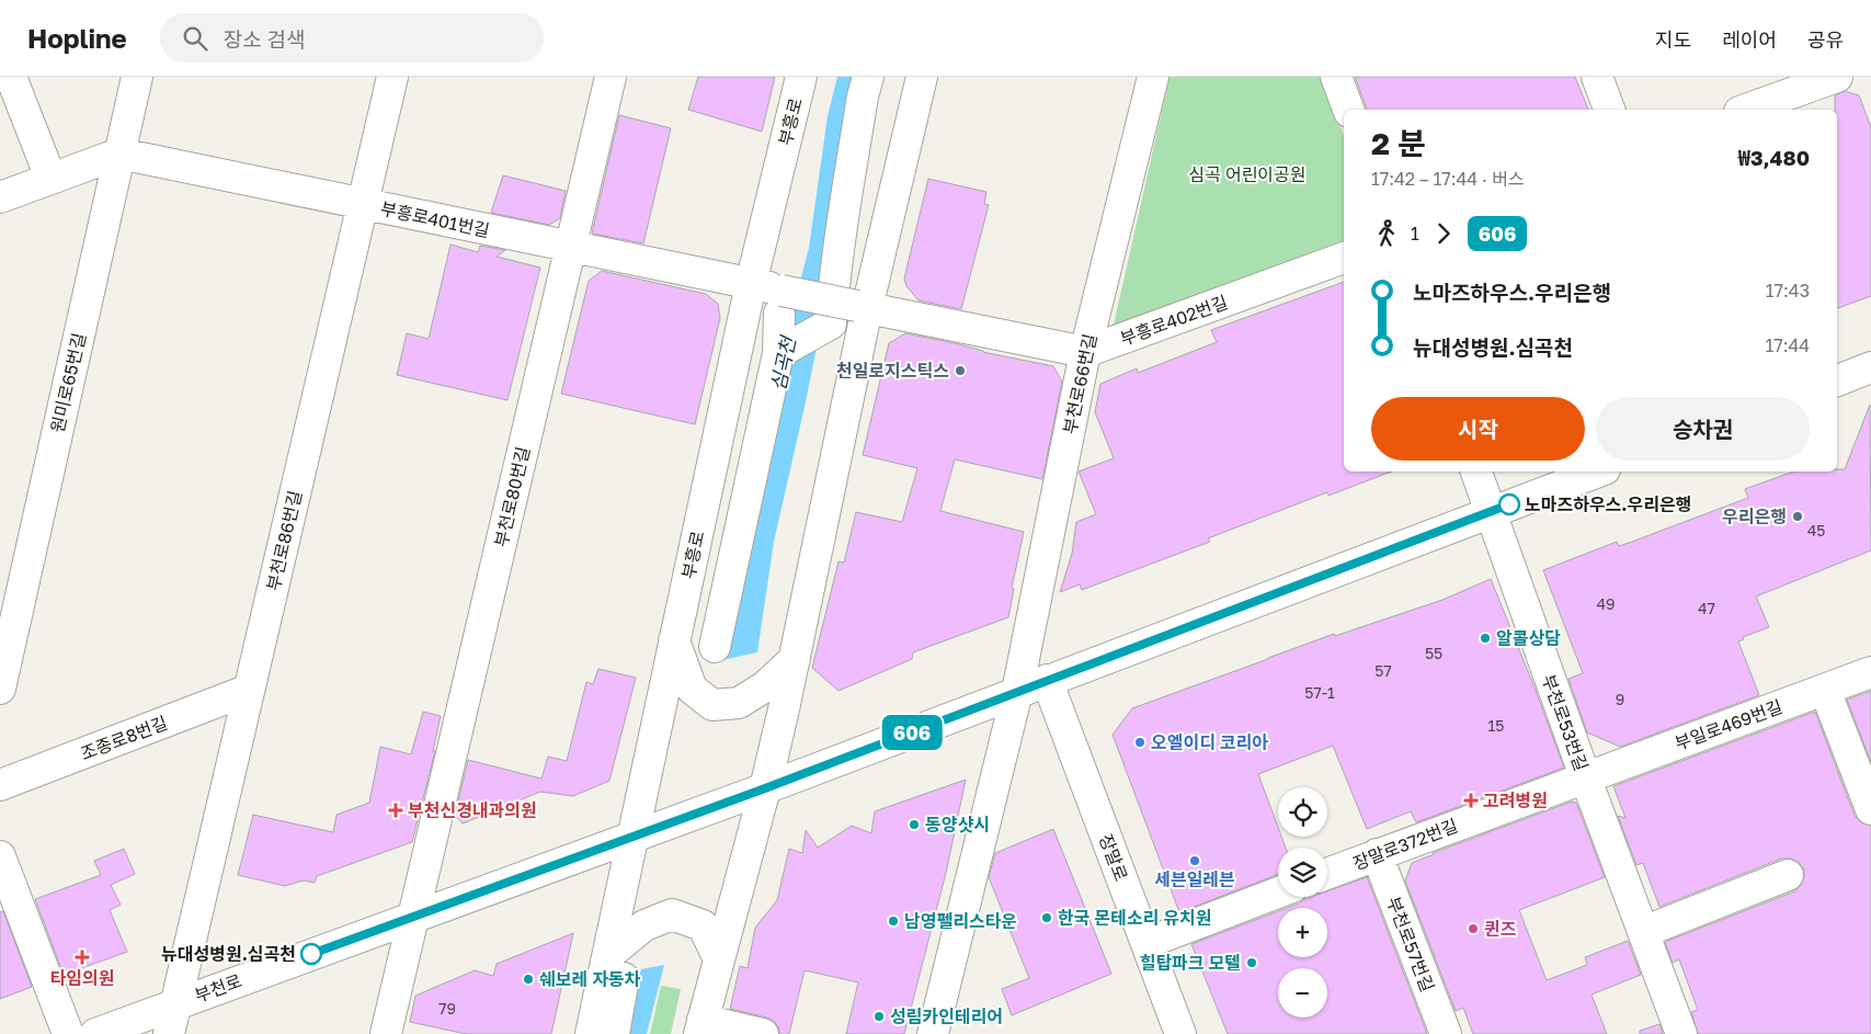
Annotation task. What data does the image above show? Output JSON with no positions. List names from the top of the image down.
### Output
{
  "streets": {
    "street": [
      "부흥로",
      "부흥로401번길",
      "부흥로402번길",
      "원미로65번길",
      "부천로66번길",
      "부천로80번길",
      "부천로86번길",
      "부천로53번길",
      "부일로469번길",
      "조종로8번길",
      "장말로372번길",
      "장말로",
      "부천로57번길",
      "부천로"
    ]
  },
  "crossings": [
    ["부흥로", "부흥로401번길"],
    ["부흥로", "부천로"],
    ["부흥로401번길", "원미로65번길"],
    ["부흥로401번길", "부천로80번길"],
    ["부흥로401번길", "부천로86번길"],
    ["부흥로402번길", "부천로66번길"],
    ["부천로66번길", "부천로"],
    ["부천로80번길", "부천로"],
    ["부천로86번길", "조종로8번길"],
    ["부천로86번길", "부천로"],
    ["부천로53번길", "부일로469번길"],
    ["부천로53번길", "장말로372번길"],
    ["부천로53번길", "부천로"],
    ["부일로469번길", "장말로372번길"],
    ["장말로372번길", "부천로57번길"],
    ["장말로", "부천로"]
  ],
  "water": ["심곡천"],
  "parks": ["심곡 어린이공원"],
  "places": {
    "other": [
      "천일로지스틱스",
      "노마즈하우스.우리은행",
      "우리은행",
      "알콜상담",
      "오엘이디 코리아",
      "동양샷시",
      "세븐일레븐",
      "한국 몬테소리 유치원",
      "남영펠리스타운",
      "퀸즈",
      "뉴대성병원.심곡천",
      "힐탑파크 모텔",
      "쉐보레 자동차",
      "성림카인테리어"
    ],
    "health": ["고려병원", "부천신경내과의원", "타임의원"]
  },
  "lines": ["bus line 606"],
  "house_numbers": [
    "45",
    "49",
    "47",
    "55",
    "57",
    "57-1",
    "9",
    "15",
    "79"
  ],
  "page": {
    "header": "Hopline",
    "search": "장소 검색",
    "nav": ["지도", "레이어", "공유"],
    "on_map": "606",
    "heading": ["2 분", "17:42 – 17:44 · 버스", "₩3,480"],
    "legs": ["1", "606"],
    "list": [
      {
        "name": "노마즈하우스.우리은행",
        "value": "17:43"
      },
      {
        "name": "뉴대성병원.심곡천",
        "value": "17:44"
      }
    ],
    "buttons": ["시작", "승차권"],
    "map_buttons": ["+", "−"]
  }
}
